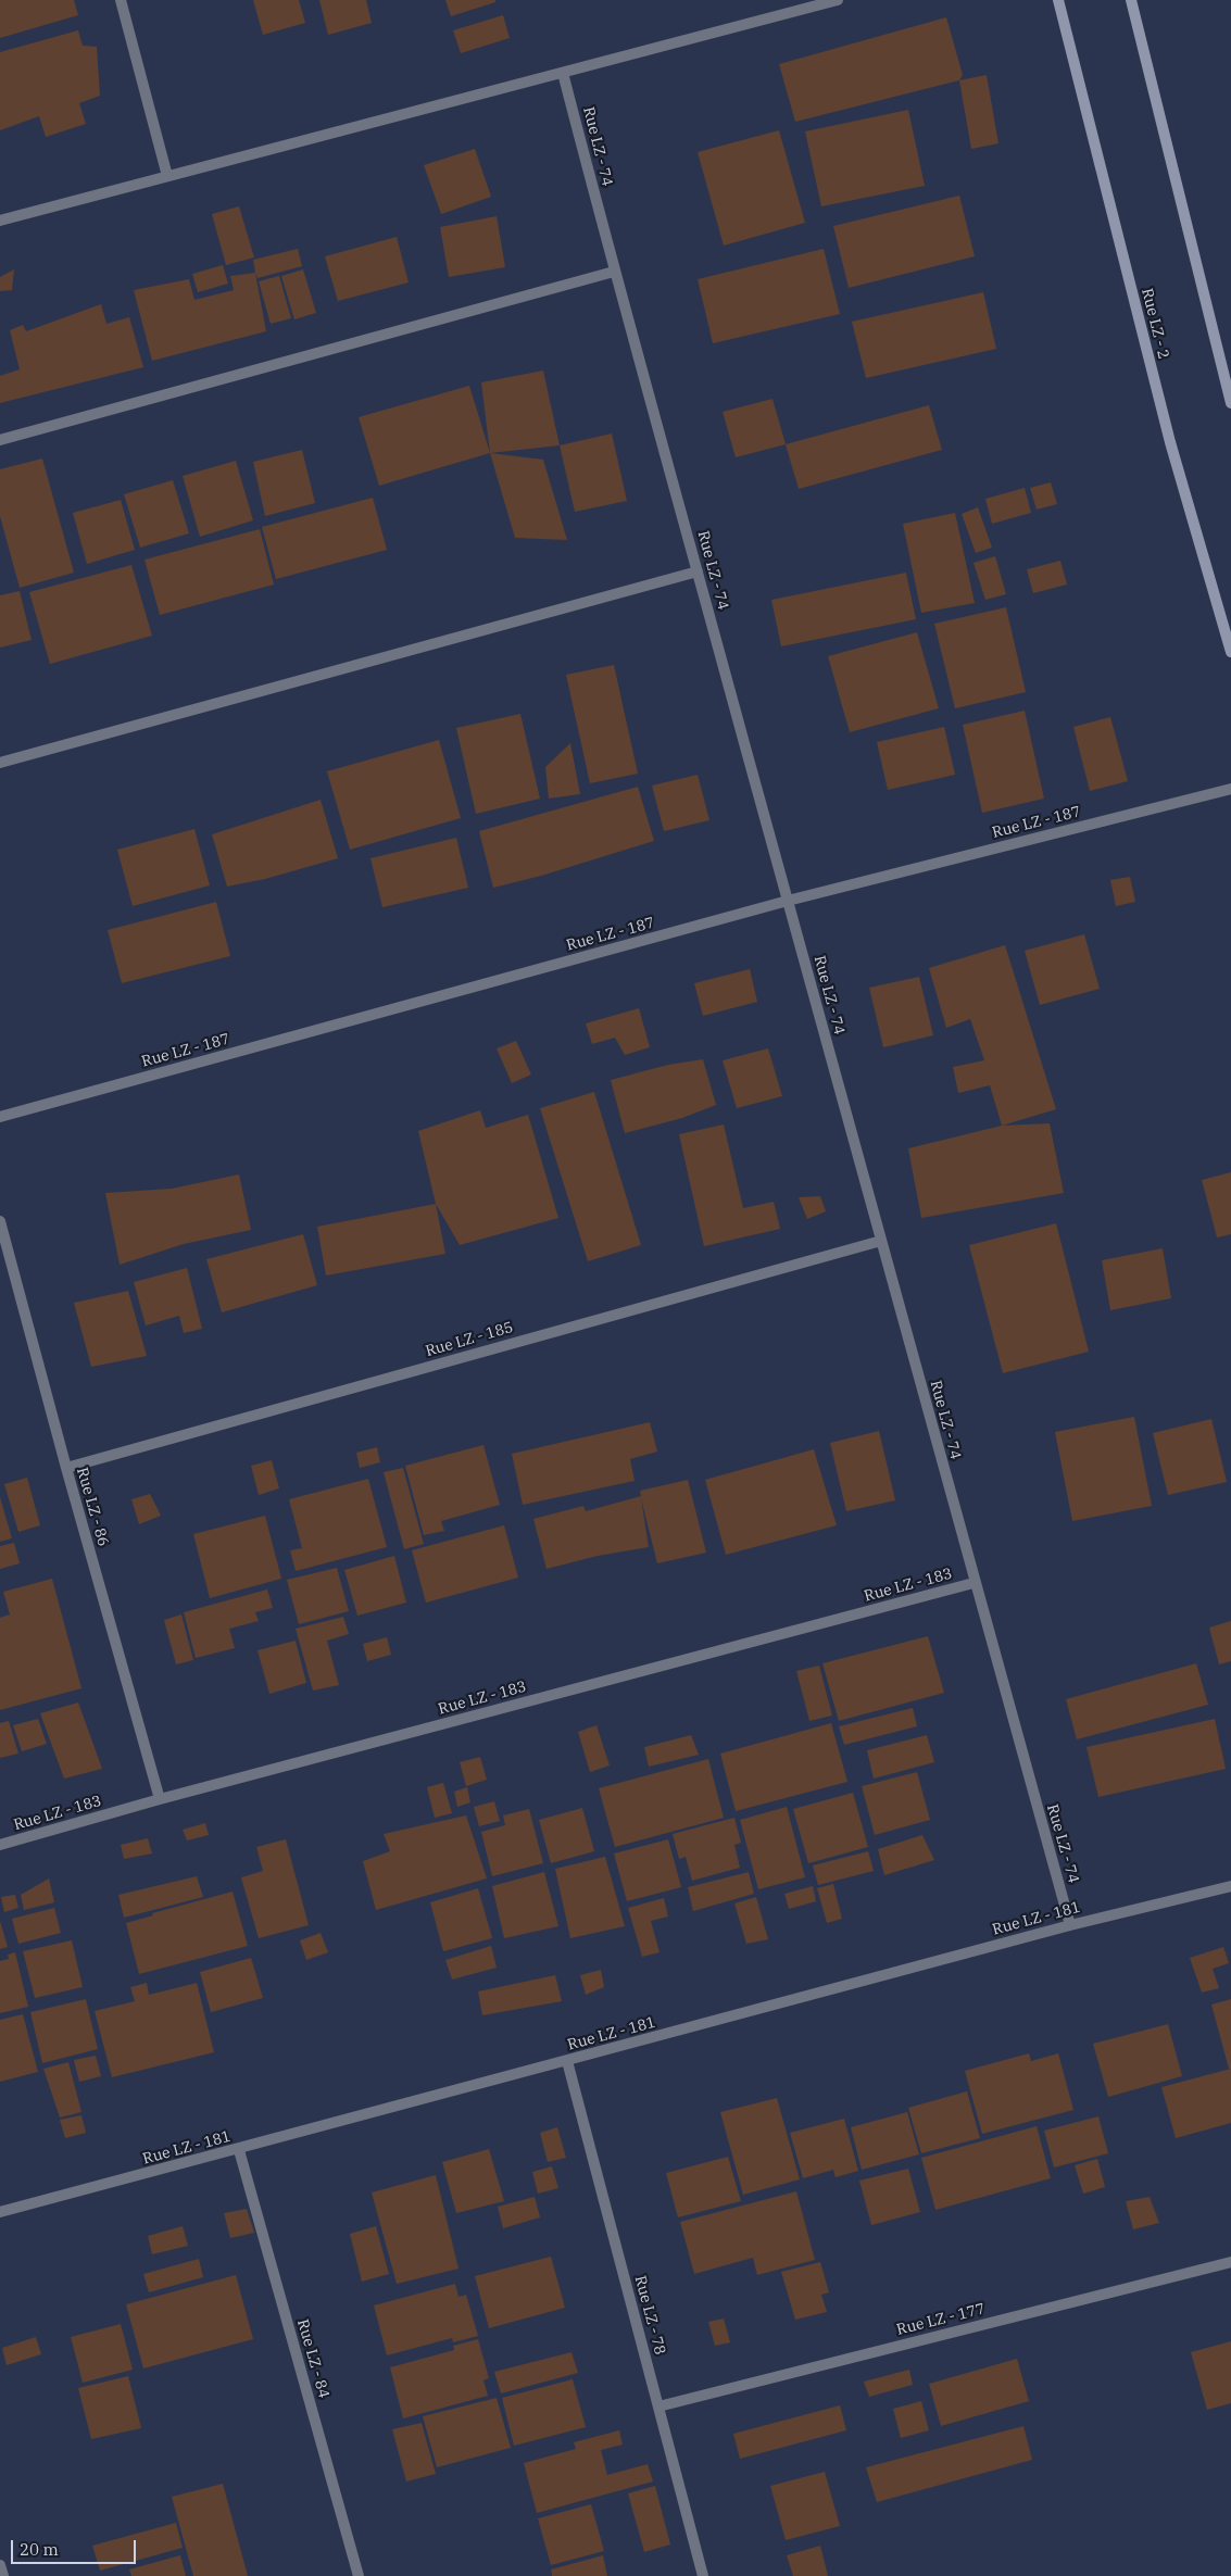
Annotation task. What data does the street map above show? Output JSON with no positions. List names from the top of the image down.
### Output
{
  "streets": {
    "main road": ["Rue LZ - 2"],
    "street": [
      "Rue LZ - 74",
      "Rue LZ - 187",
      "Rue LZ - 185",
      "Rue LZ - 86",
      "Rue LZ - 183",
      "Rue LZ - 181",
      "Rue LZ - 78",
      "Rue LZ - 177",
      "Rue LZ - 84"
    ]
  },
  "crossings": [
    ["Rue LZ - 74", "Rue LZ - 187"],
    ["Rue LZ - 74", "Rue LZ - 185"],
    ["Rue LZ - 74", "Rue LZ - 183"],
    ["Rue LZ - 74", "Rue LZ - 181"],
    ["Rue LZ - 185", "Rue LZ - 86"],
    ["Rue LZ - 86", "Rue LZ - 183"],
    ["Rue LZ - 181", "Rue LZ - 78"],
    ["Rue LZ - 181", "Rue LZ - 84"],
    ["Rue LZ - 78", "Rue LZ - 177"]
  ],
  "scale_bar": "20 m"
}
